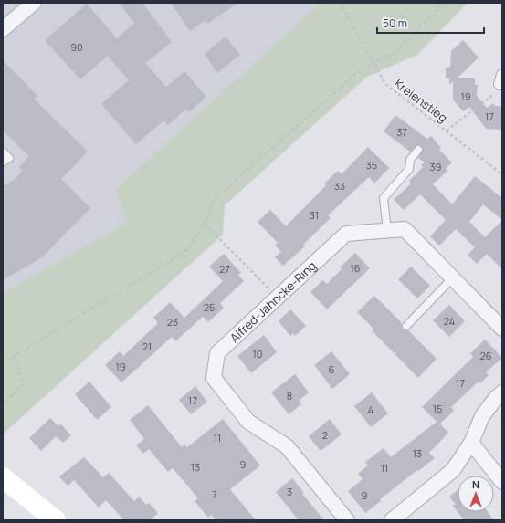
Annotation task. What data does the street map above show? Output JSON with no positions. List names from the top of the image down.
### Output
{
  "streets": {
    "street": ["Alfred-Jahncke-Ring"],
    "path": ["Kreienstieg"]
  },
  "house_numbers": [
    "90",
    "19",
    "17",
    "37",
    "35",
    "39",
    "33",
    "31",
    "16",
    "27",
    "25",
    "24",
    "23",
    "21",
    "10",
    "26",
    "19",
    "6",
    "17",
    "8",
    "17",
    "15",
    "4",
    "2",
    "11",
    "13",
    "9",
    "13",
    "11",
    "3",
    "7",
    "9"
  ],
  "scale_bar": "50 m",
  "north": "top"
}
